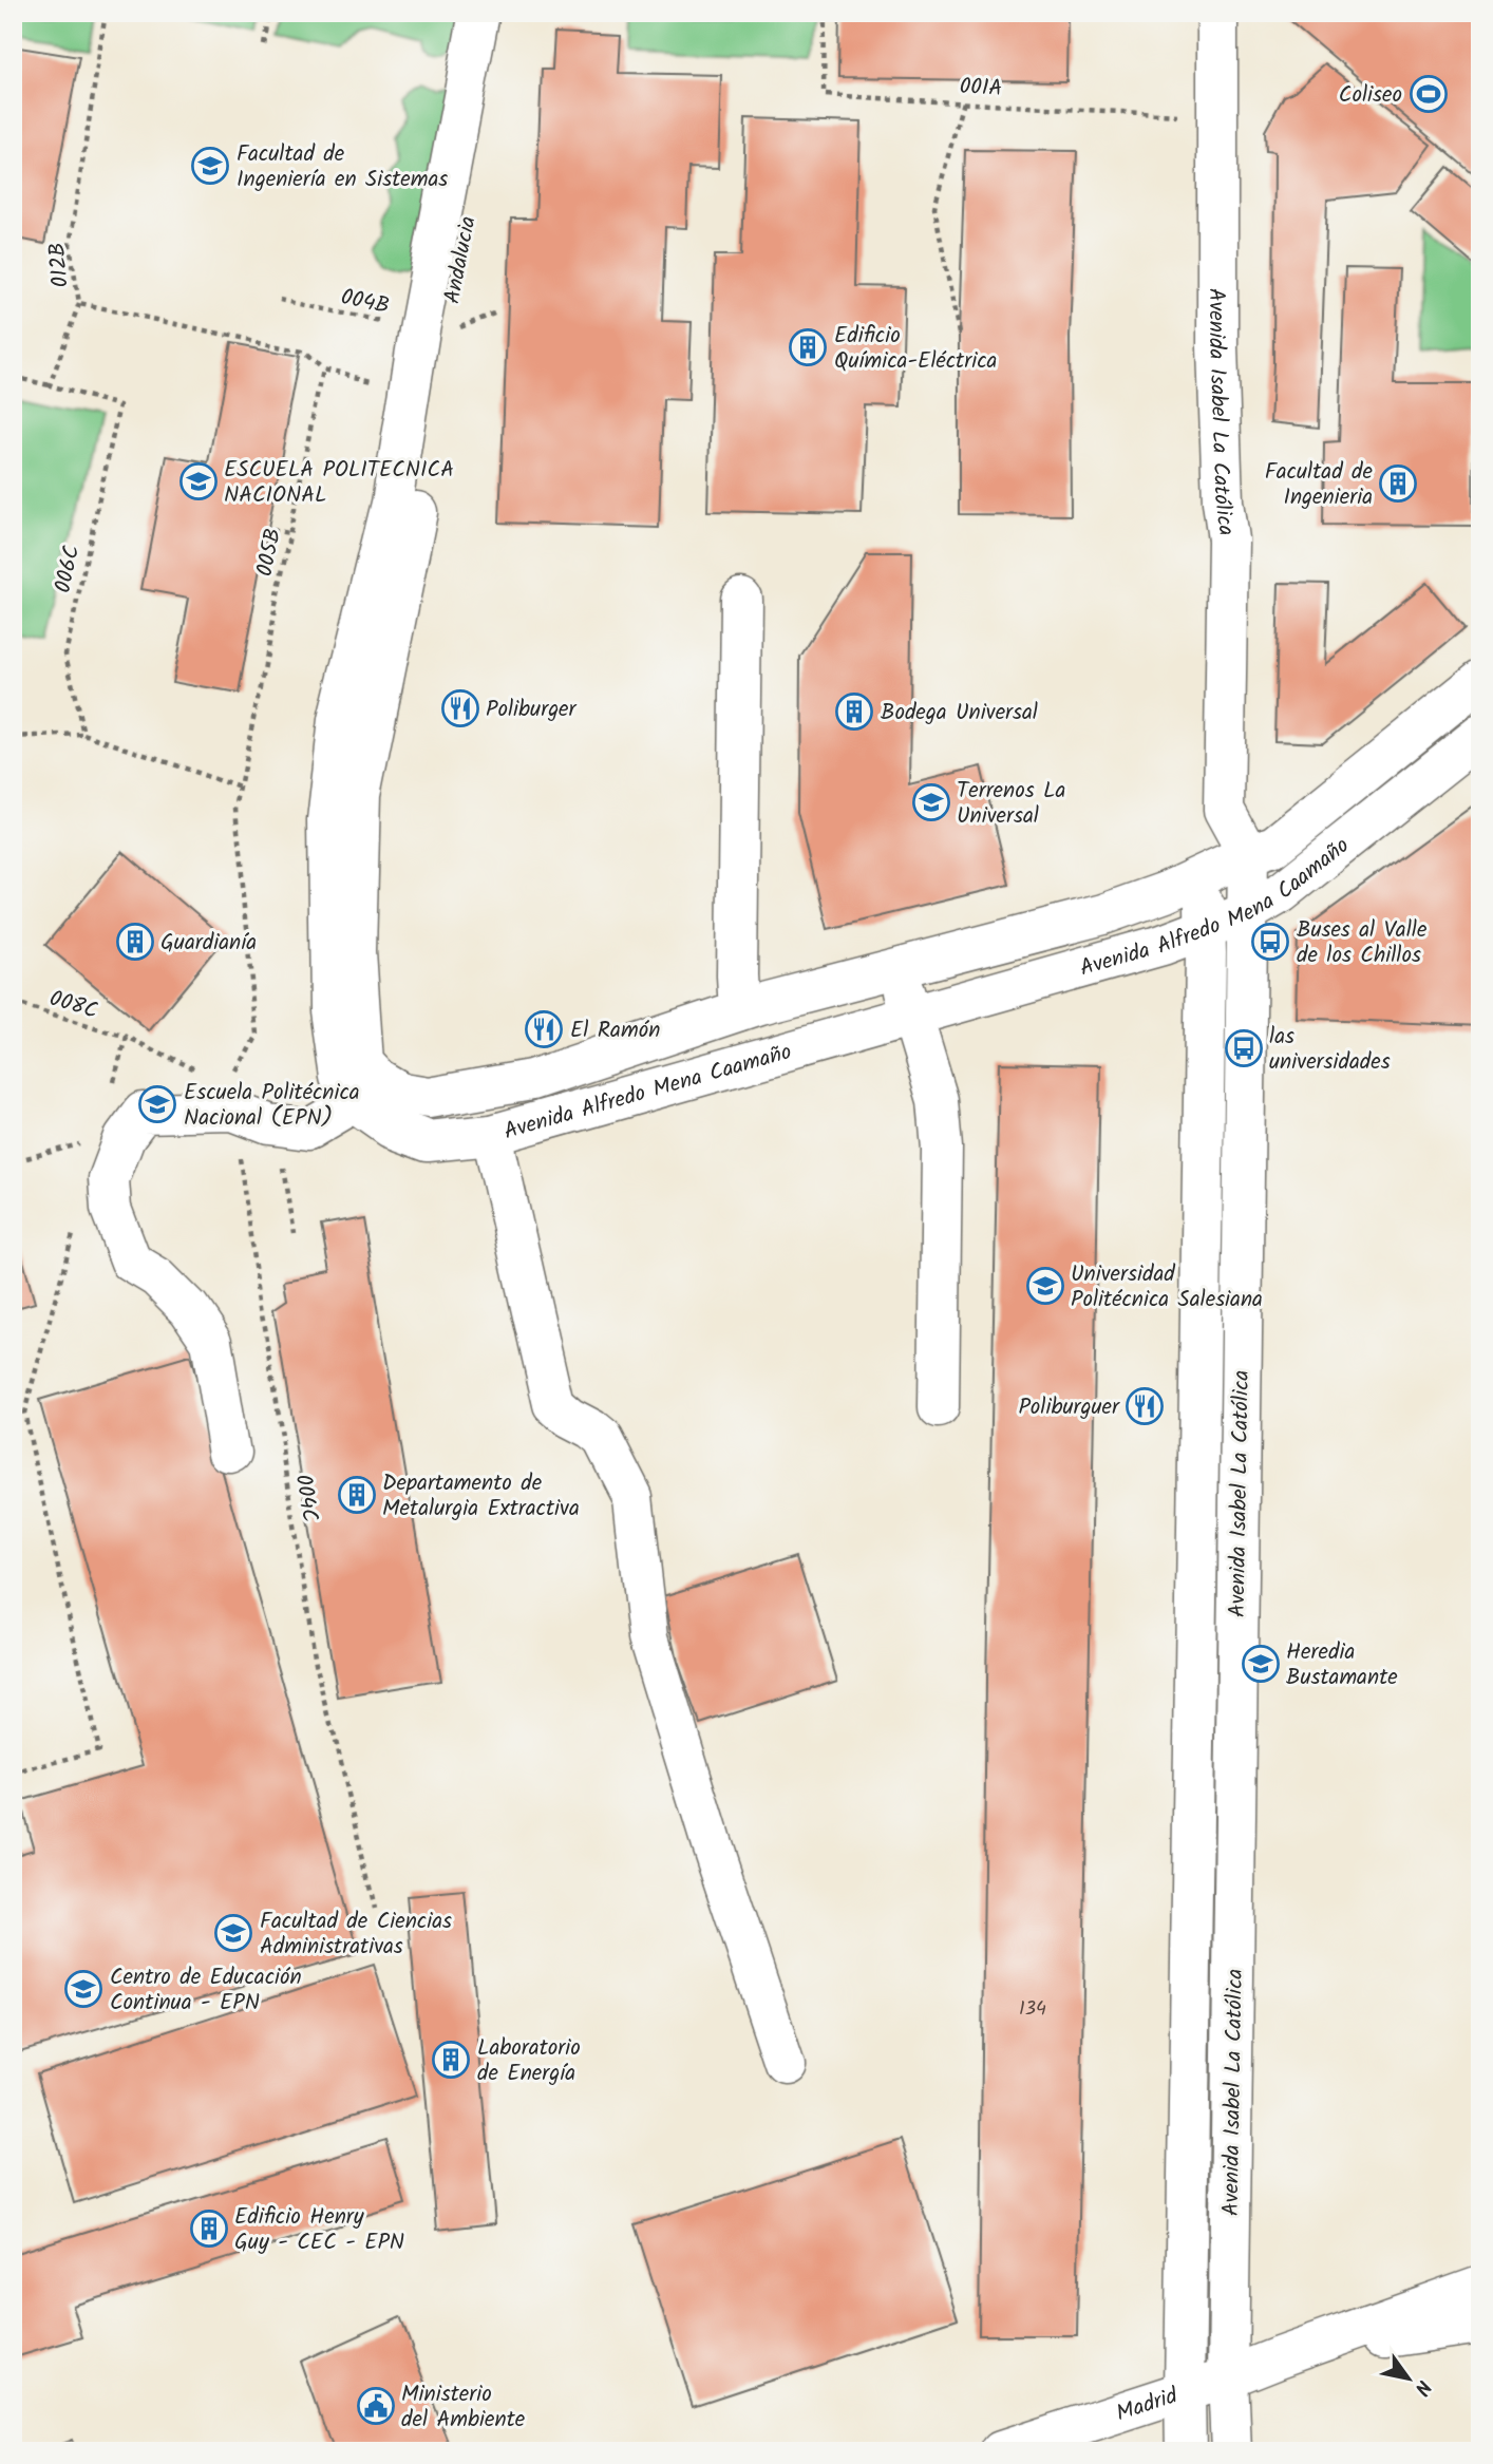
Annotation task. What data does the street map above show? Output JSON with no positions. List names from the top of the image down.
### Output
{
  "streets": {
    "street": [
      "Andalucia",
      "Avenida Isabel La Católica",
      "Avenida Alfredo Mena Caamaño",
      "Madrid"
    ],
    "path": [
      "001A",
      "012B",
      "004B",
      "005B",
      "006C",
      "008C",
      "004C"
    ]
  },
  "crossings": [
    ["001A", "Avenida Isabel La Católica"],
    ["Andalucia", "004B"],
    ["Andalucia", "Avenida Alfredo Mena Caamaño"],
    ["012B", "005B"],
    ["Avenida Isabel La Católica", "Avenida Alfredo Mena Caamaño"],
    ["Avenida Isabel La Católica", "Madrid"]
  ],
  "places": {
    "sports": ["Coliseo"],
    "school or university": [
      "Facultad de Ingeniería en Sistemas",
      "ESCUELA POLITECNICA NACIONAL",
      "Terrenos La Universal",
      "Escuela Politécnica Nacional (EPN)",
      "Universidad Politécnica Salesiana",
      "Heredia Bustamante",
      "Facultad de Ciencias Administrativas",
      "Centro de Educación Continua - EPN"
    ],
    "building": [
      "Edificio Química-Eléctrica",
      "Facultad de Ingenieria",
      "Bodega Universal",
      "Guardianía",
      "Departamento de Metalurgia Extractiva",
      "Laboratorio de Energía",
      "Edificio Henry Guy - CEC - EPN"
    ],
    "restaurant": ["Poliburger", "El Ramón", "Poliburguer"],
    "bus stop": ["Buses al Valle de los Chillos", "las universidades"],
    "public building": ["Ministerio del Ambiente"]
  },
  "house_numbers": ["134"],
  "north": "bottom right"
}
